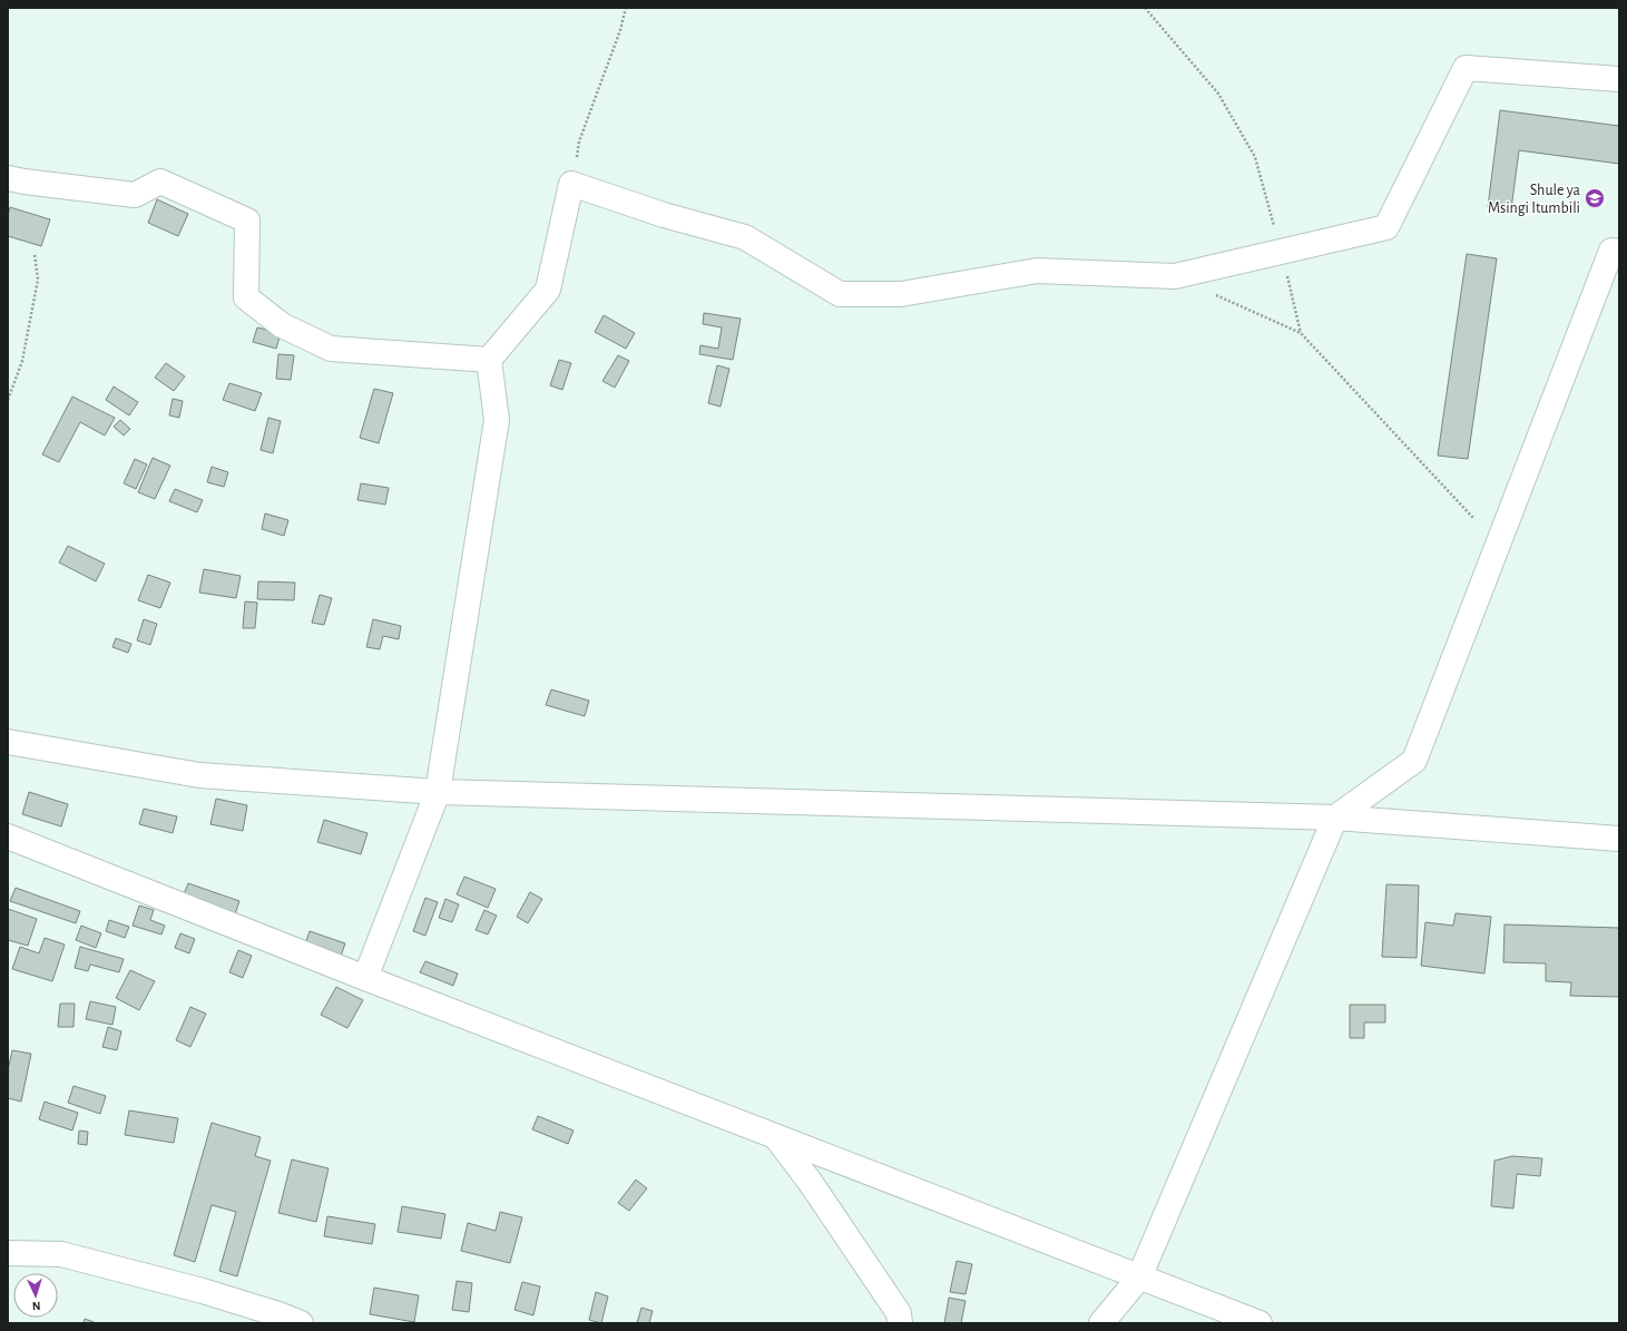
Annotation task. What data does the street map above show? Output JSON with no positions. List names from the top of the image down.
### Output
{
  "places": {
    "school or university": ["Shule ya Msingi Itumbili"]
  },
  "north": "bottom"
}
